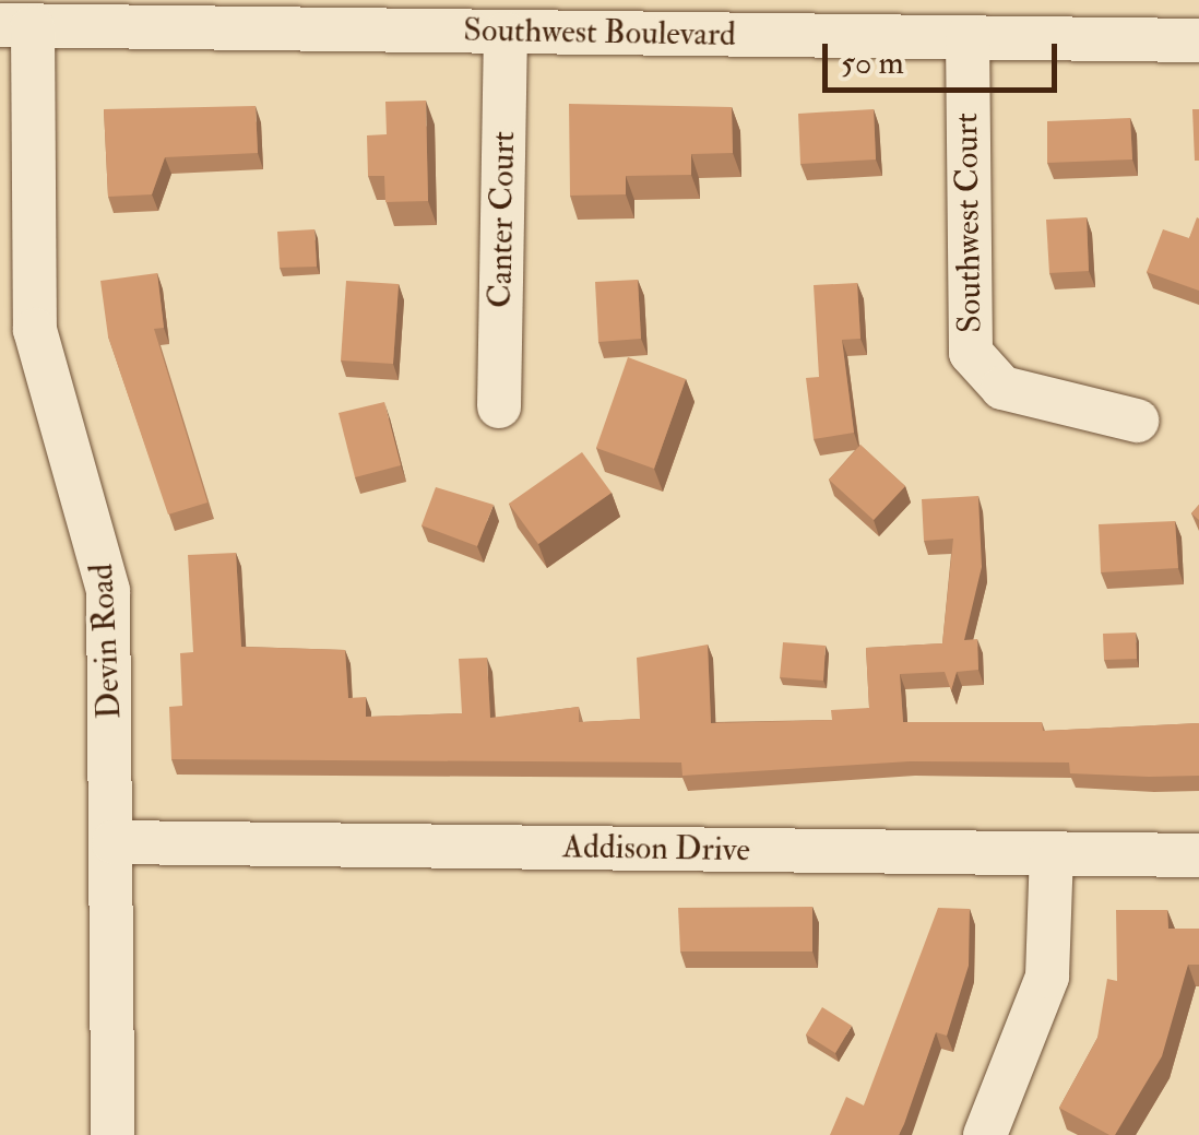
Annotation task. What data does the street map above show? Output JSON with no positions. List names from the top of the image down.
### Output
{
  "streets": {
    "street": [
      "Southwest Boulevard",
      "Canter Court",
      "Southwest Court",
      "Devin Road",
      "Addison Drive"
    ]
  },
  "crossings": [
    ["Southwest Boulevard", "Canter Court"],
    ["Southwest Boulevard", "Southwest Court"],
    ["Southwest Boulevard", "Devin Road"],
    ["Devin Road", "Addison Drive"]
  ],
  "scale_bar": "50 m"
}
